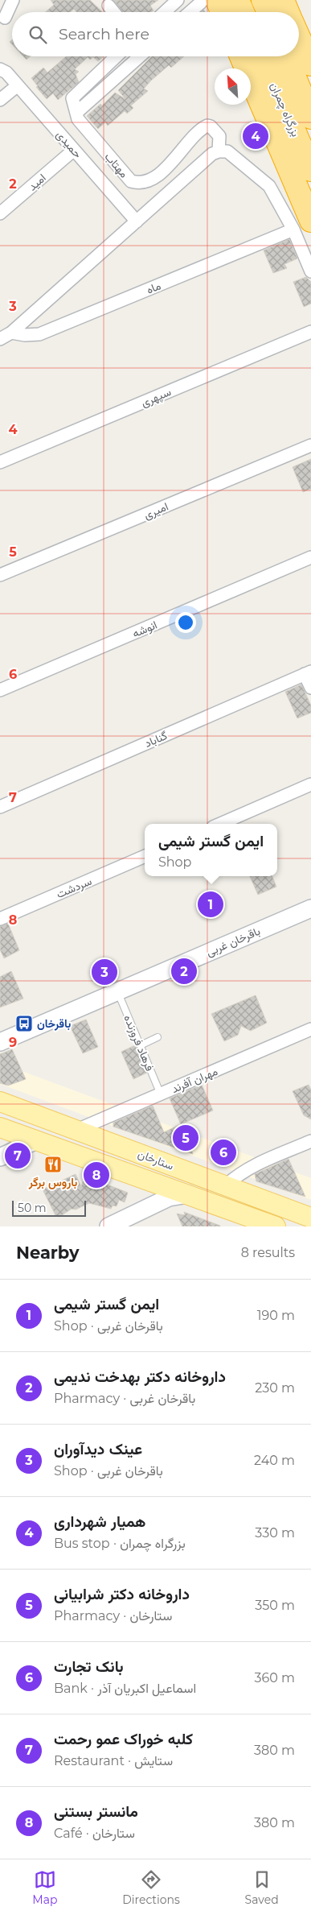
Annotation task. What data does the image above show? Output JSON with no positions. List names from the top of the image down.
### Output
{
  "streets": {
    "highway": ["بزرگراه چمران"],
    "main road": ["باقرخان غربی", "ستارخان"],
    "street": [
      "حمیدی",
      "مهتاب",
      "امید",
      "ماه",
      "سپهری",
      "امیری",
      "انوشه",
      "گناباد",
      "سردشت",
      "مهران آفرند"
    ],
    "lane": ["فرهاد فروزنده"]
  },
  "crossings": [
    ["بزرگراه چمران", "ماه"],
    ["حمیدی", "امید"],
    ["باقرخان غربی", "فرهاد فروزنده"],
    ["فرهاد فروزنده", "مهران آفرند"],
    ["مهران آفرند", "ستارخان"]
  ],
  "places": {
    "bus stop": ["باقرخان"],
    "restaurant": ["باروس برگر"]
  },
  "scale_bar": "50 m",
  "north": "top left",
  "page": {
    "search": "Search here",
    "pins": [
      "4",
      "1",
      "2",
      "3",
      "5",
      "6",
      "7",
      "8"
    ],
    "popup": ["ایمن گستر شیمی", "Shop"],
    "scale": "50 m",
    "heading": ["Nearby", "8 results"],
    "list": [
      {
        "mark": "1",
        "name": "ایمن گستر شیمی",
        "note": "Shop · باقرخان غربی",
        "value": "190 m"
      },
      {
        "mark": "2",
        "name": "داروخانه دکتر بهدخت ندیمی",
        "note": "Pharmacy · باقرخان غربی",
        "value": "230 m"
      },
      {
        "mark": "3",
        "name": "عینک دیدآوران",
        "note": "Shop · باقرخان غربی",
        "value": "240 m"
      },
      {
        "mark": "4",
        "name": "همیار شهرداری",
        "note": "Bus stop · بزرگراه چمران",
        "value": "330 m"
      },
      {
        "mark": "5",
        "name": "داروخانه دکتر شرابیانی",
        "note": "Pharmacy · ستارخان",
        "value": "350 m"
      },
      {
        "mark": "6",
        "name": "بانک تجارت",
        "note": "Bank · اسماعیل اکبریان آذر",
        "value": "360 m"
      },
      {
        "mark": "7",
        "name": "کلبه خوراک عمو رحمت",
        "note": "Restaurant · ستایش",
        "value": "380 m"
      },
      {
        "mark": "8",
        "name": "مانستر بستنی",
        "note": "Café · ستارخان",
        "value": "380 m"
      }
    ],
    "nav": ["Map", "Directions", "Saved"]
  },
  "grid": {
    "rows": [
      "2",
      "3",
      "4",
      "5",
      "6",
      "7",
      "8",
      "9"
    ]
  }
}
